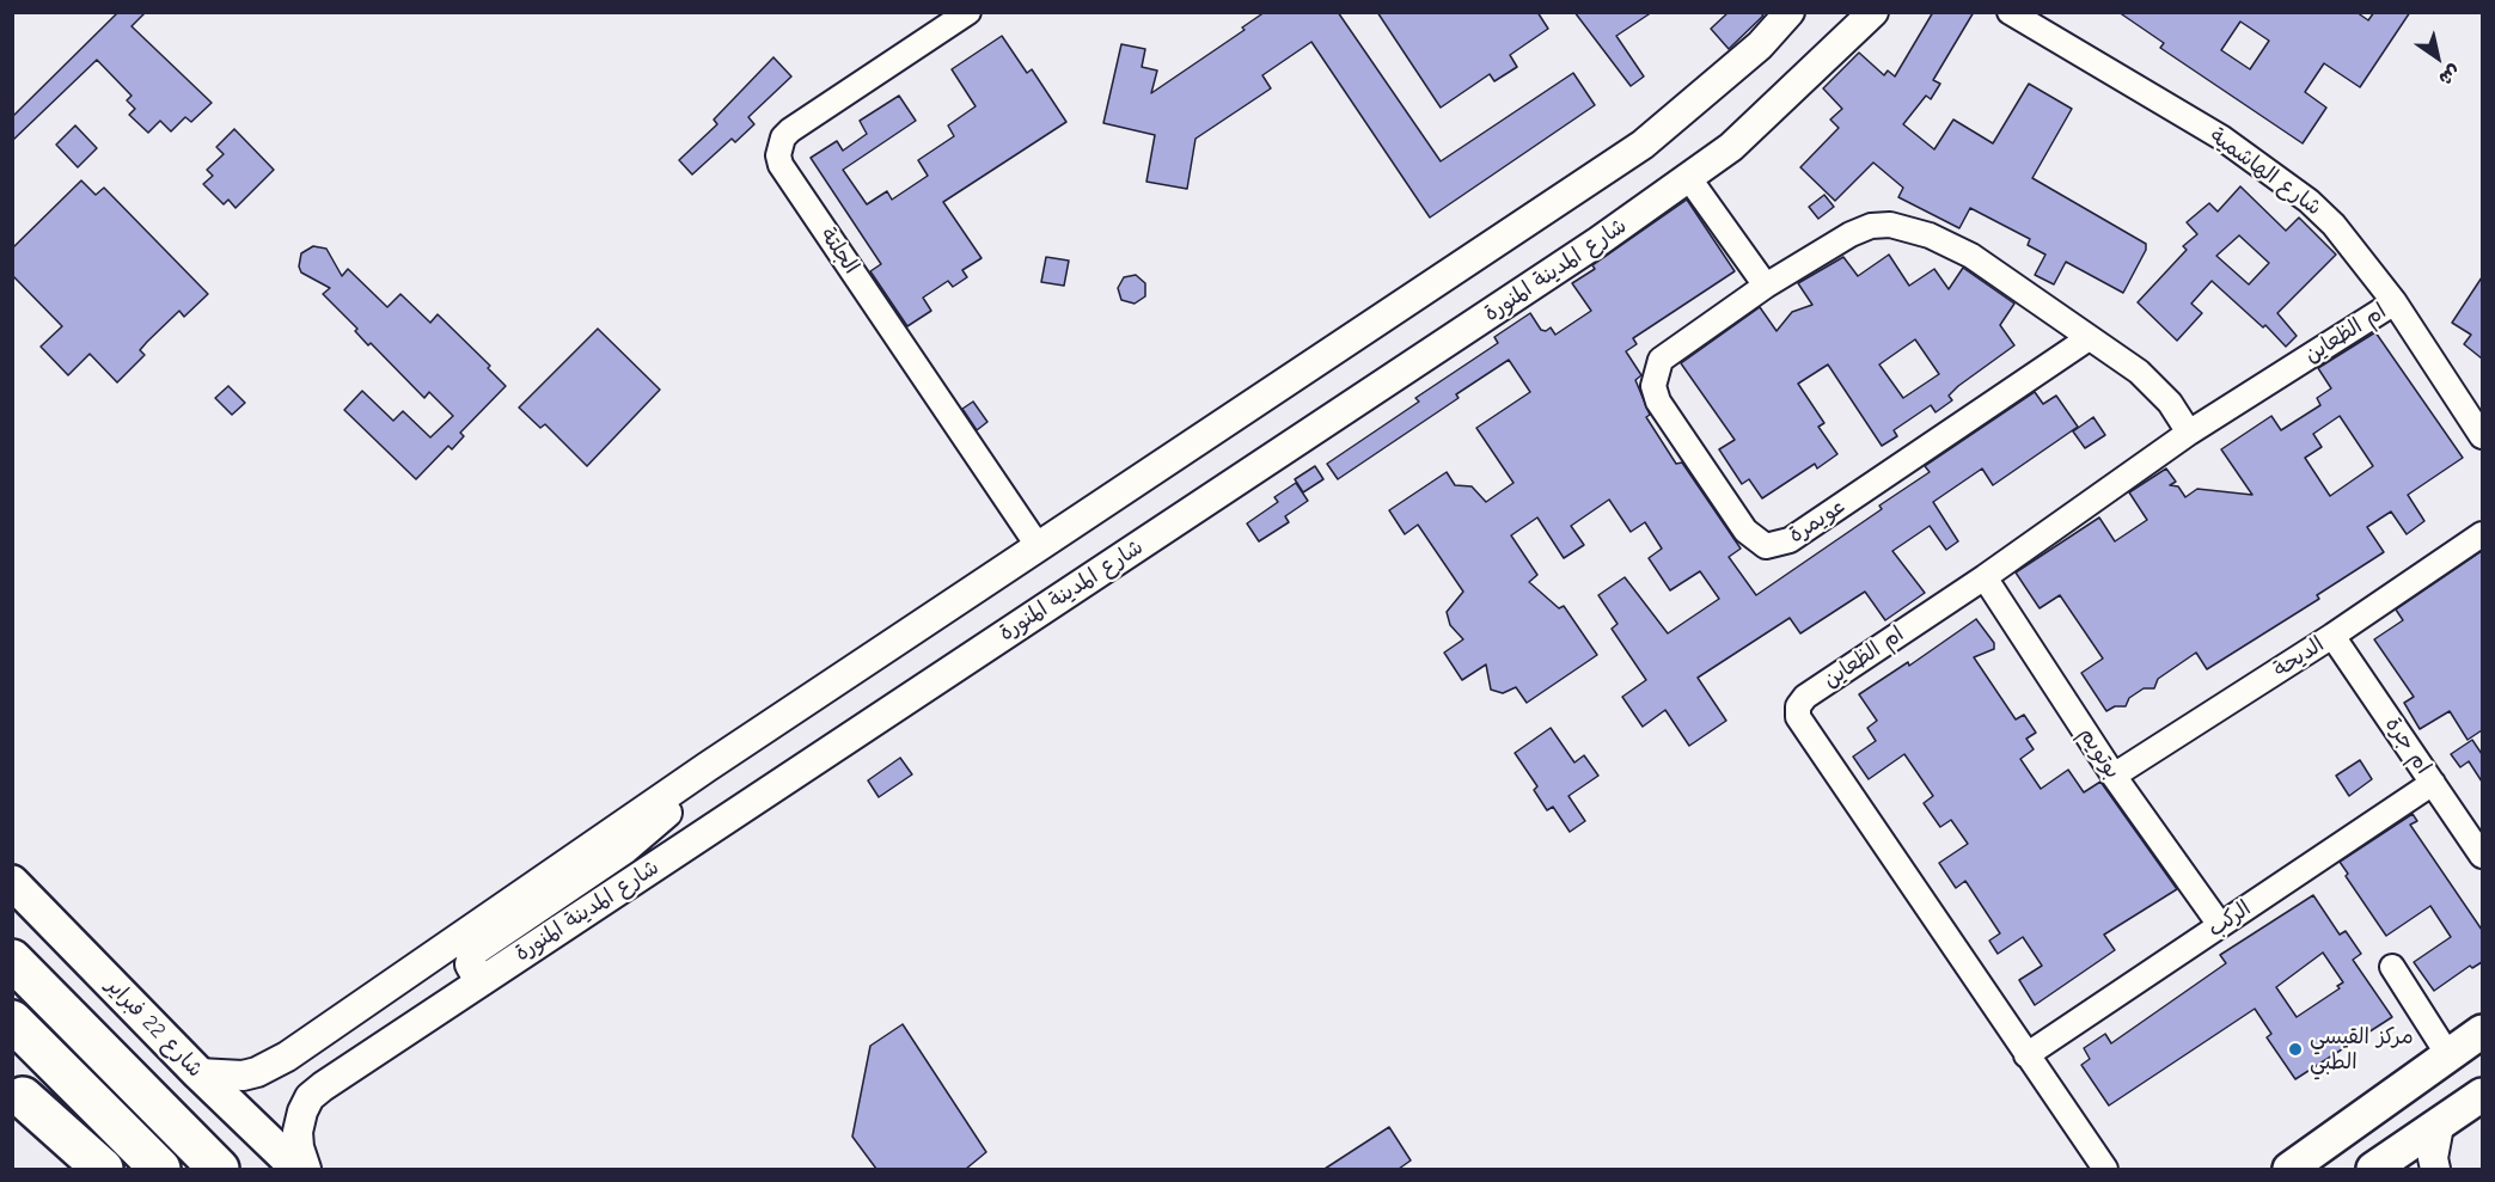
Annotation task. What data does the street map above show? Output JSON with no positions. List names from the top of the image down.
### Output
{
  "streets": {
    "main road": ["شارع 22 فبراير"],
    "street": [
      "شارع الهاشمية",
      "الجلتة",
      "شارع المدينة المنورة",
      "ام الظعاين",
      "عويمرة",
      "الديحة",
      "ام جرة",
      "بوتويم",
      "الركب"
    ]
  },
  "crossings": [
    ["شارع الهاشمية", "ام الظعاين"],
    ["ام الظعاين", "عويمرة"],
    ["ام الظعاين", "بوتويم"],
    ["ام الظعاين", "الركب"],
    ["الديحة", "ام جرة"],
    ["الديحة", "بوتويم"],
    ["ام جرة", "الركب"],
    ["بوتويم", "الركب"]
  ],
  "places": ["مركز القيسي الطبي"],
  "north": "bottom right"
}
